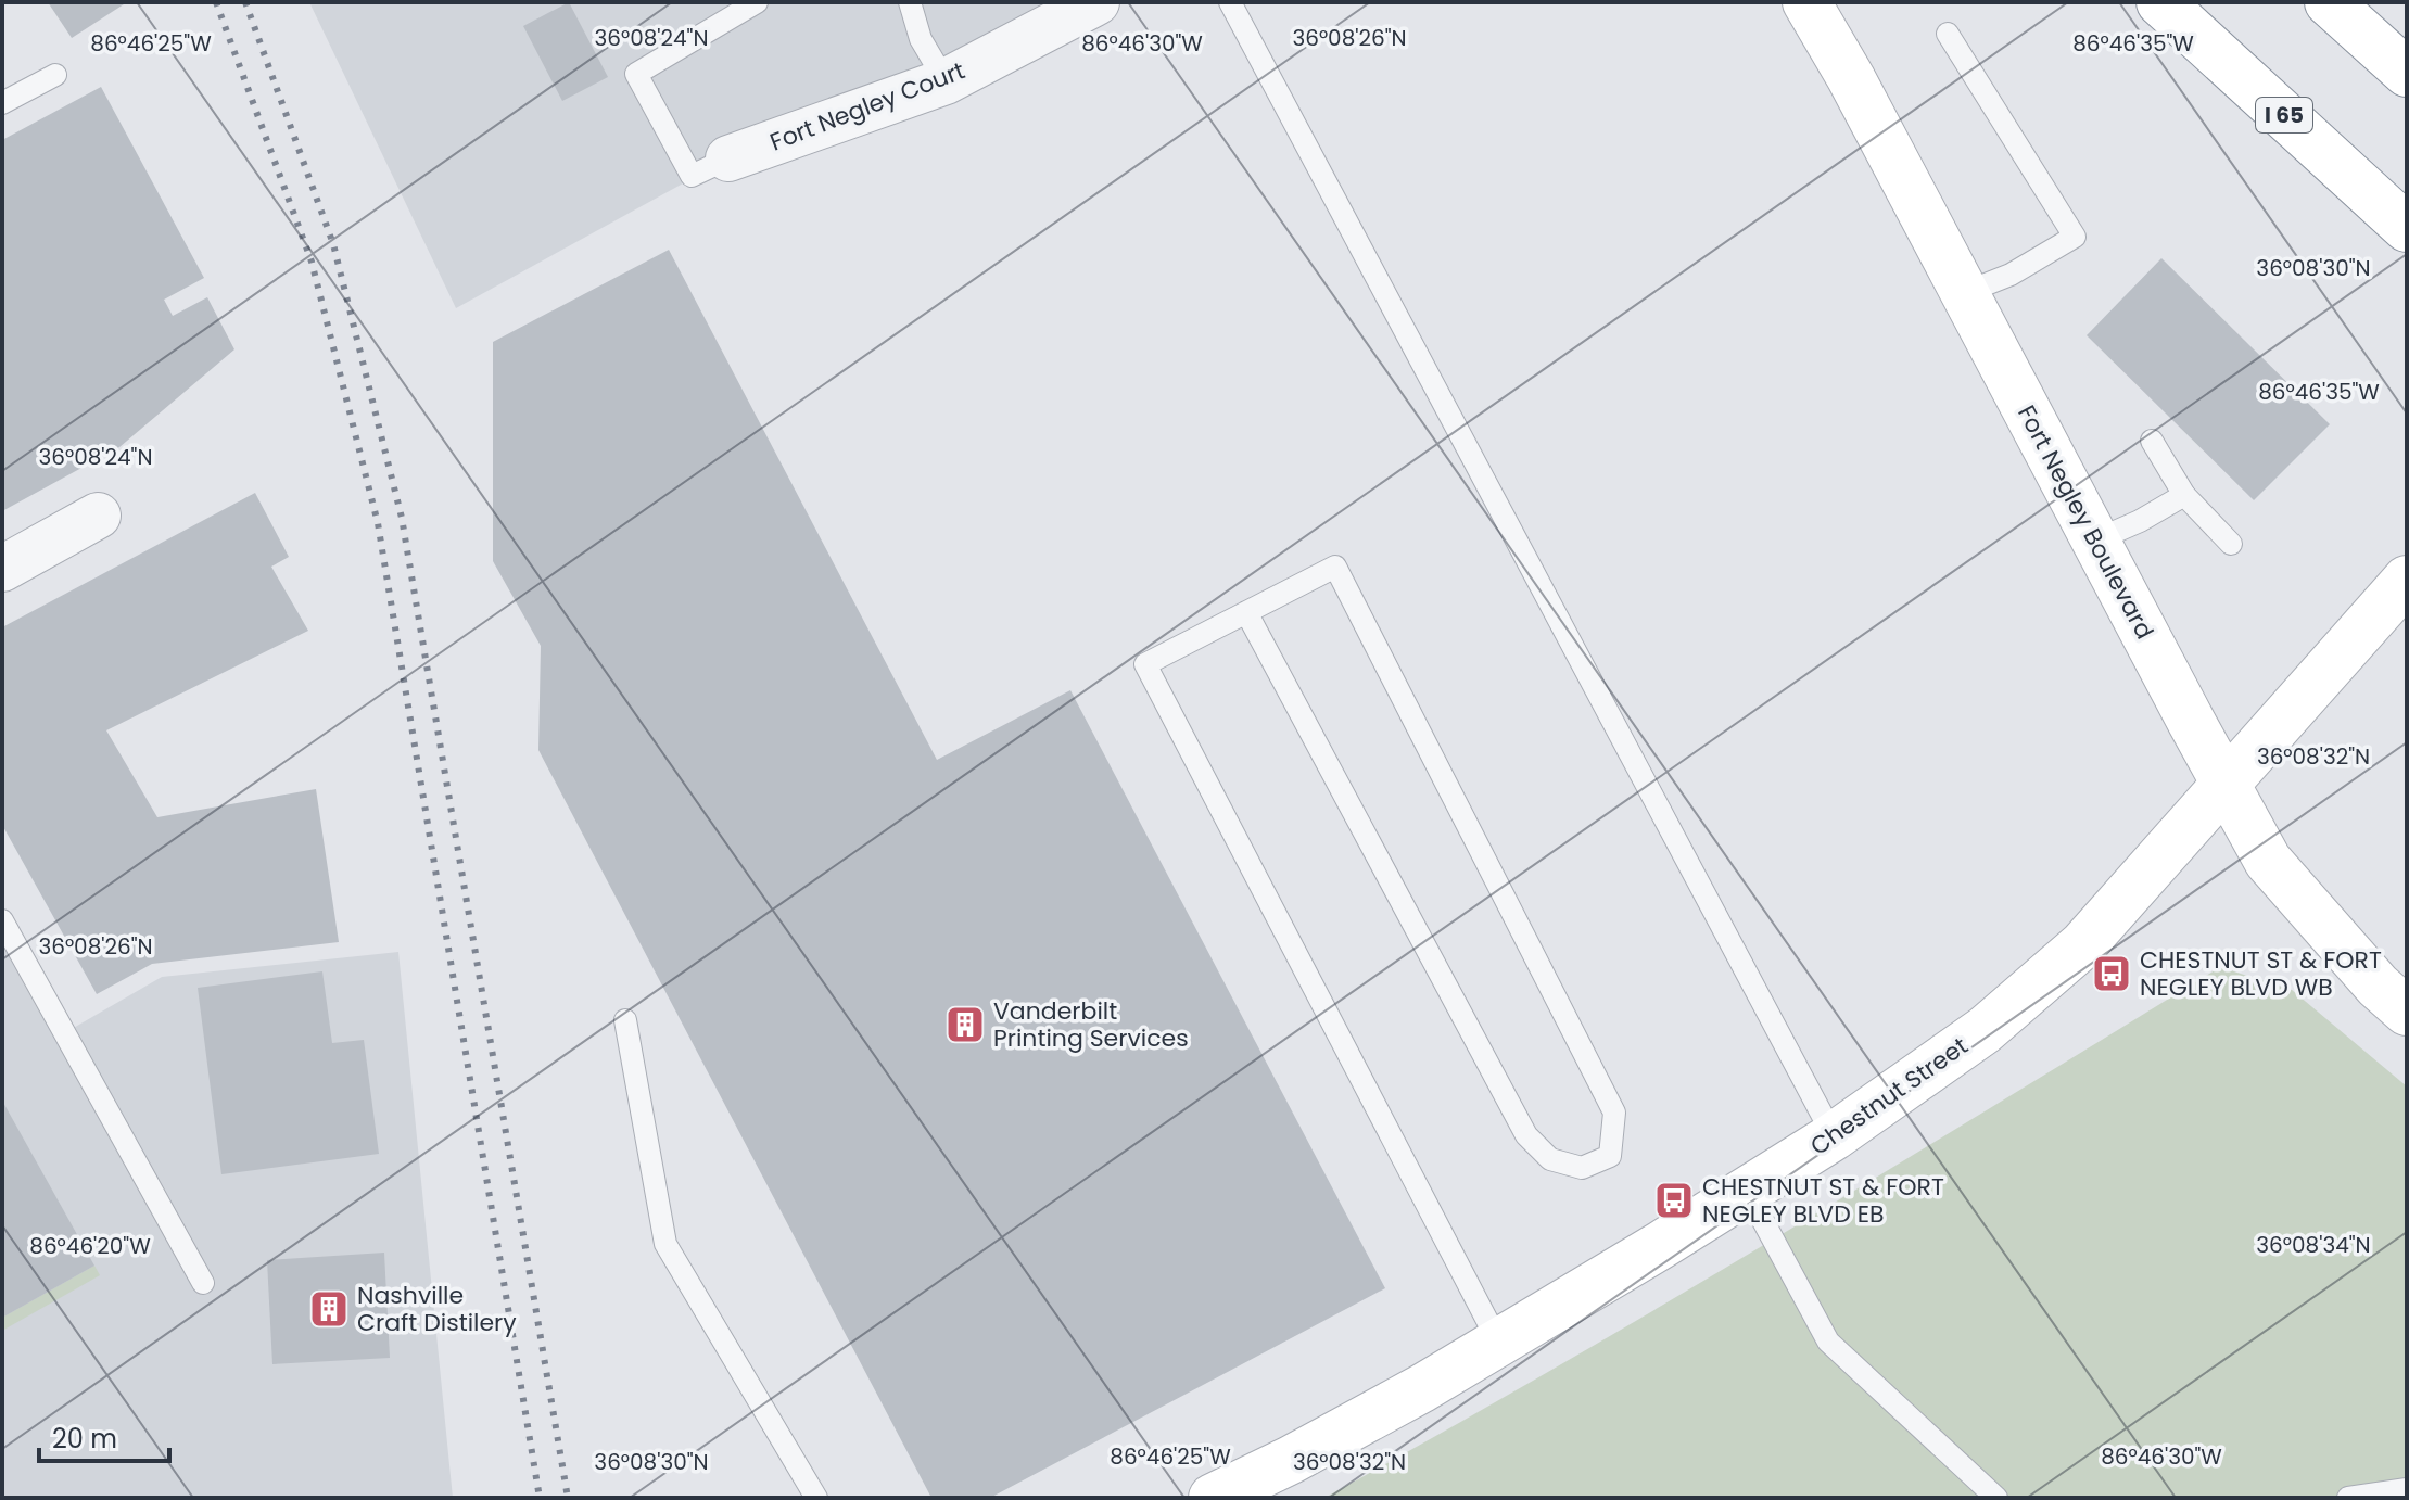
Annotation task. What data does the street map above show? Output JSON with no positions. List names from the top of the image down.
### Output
{
  "streets": {
    "main road": ["I 65", "Fort Negley Boulevard", "Chestnut Street"],
    "street": ["Fort Negley Court"]
  },
  "crossings": [
    ["Fort Negley Boulevard", "Chestnut Street"]
  ],
  "places": {
    "bus stop": ["CHESTNUT ST & FORT NEGLEY BLVD WB", "CHESTNUT ST & FORT NEGLEY BLVD EB"],
    "building": ["Vanderbilt Printing Services", "Nashville Craft Distilery"]
  },
  "scale_bar": "20 m",
  "coordinates": [
    "36°08'24\"N",
    "36°08'26\"N",
    "86°46'35\"W",
    "86°46'25\"W",
    "86°46'30\"W",
    "36°08'30\"N",
    "36°08'32\"N",
    "36°08'34\"N",
    "86°46'20\"W"
  ]
}
